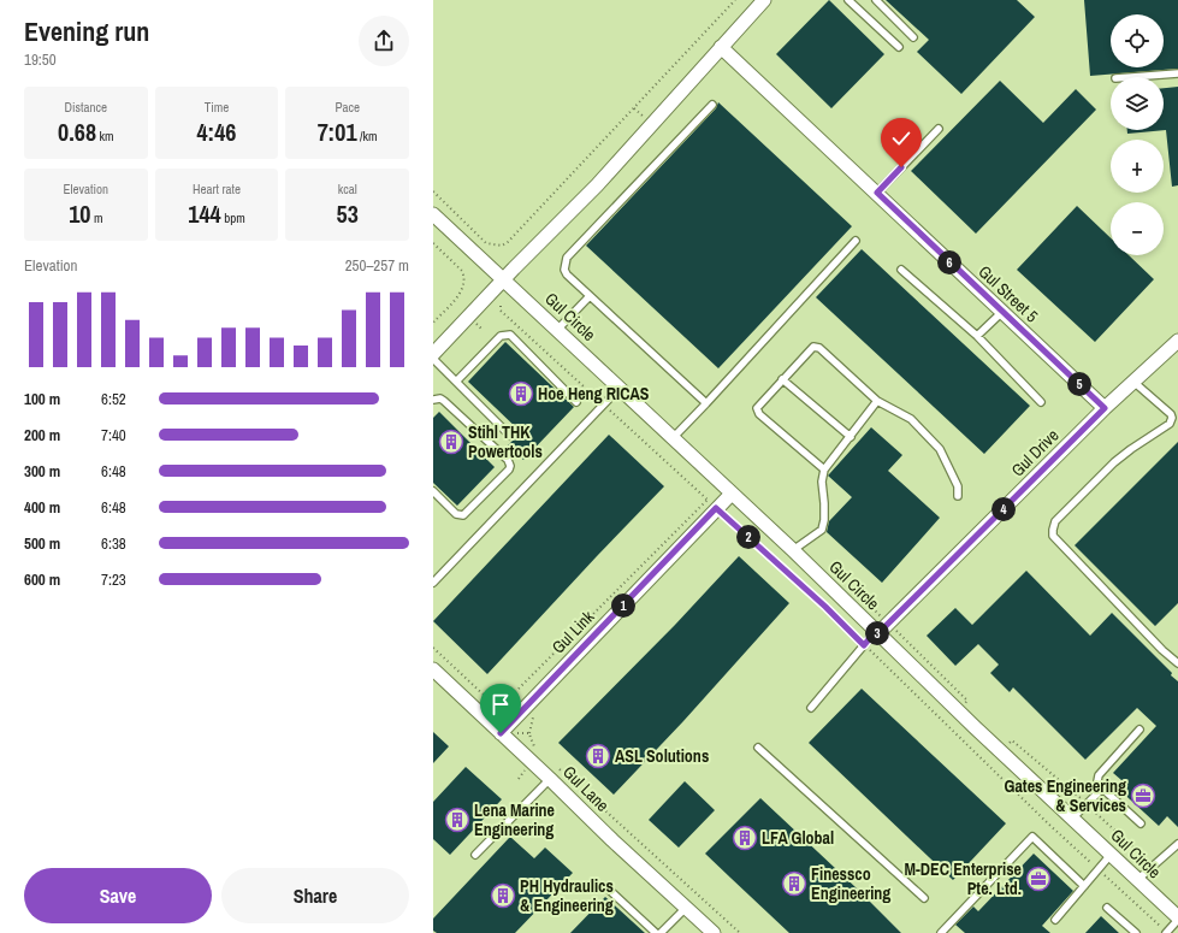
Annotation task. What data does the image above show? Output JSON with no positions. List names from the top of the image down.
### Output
{
  "streets": {
    "street": [
      "Gul Street 5",
      "Gul Circle",
      "Gul Drive",
      "Gul Link",
      "Gul Lane"
    ]
  },
  "crossings": [
    ["Gul Street 5", "Gul Drive"],
    ["Gul Circle", "Gul Drive"],
    ["Gul Circle", "Gul Link"],
    ["Gul Link", "Gul Lane"]
  ],
  "places": {
    "building": [
      "Hoe Heng RICAS",
      "Stihl THK Powertools",
      "ASL Solutions",
      "Lena Marine Engineering",
      "LFA Global",
      "Finessco Engineering",
      "PH Hydraulics & Engineering"
    ],
    "office": ["Gates Engineering & Services", "M-DEC Enterprise Pte. Ltd."]
  },
  "page": {
    "heading": ["Evening run", "19:50"],
    "map_buttons": ["+", "−"],
    "stats": [
      ["Distance", "0.68 km"],
      ["Time", "4:46"],
      ["Pace", "7:01 /km"],
      ["Elevation", "10 m"],
      ["Heart rate", "144 bpm"],
      ["kcal", "53"]
    ],
    "chart": ["Elevation", "250–257 m"],
    "pins": [
      "6",
      "5",
      "4",
      "2",
      "1",
      "3"
    ],
    "list": [
      {
        "name": "100 m",
        "note": "6:52"
      },
      {
        "name": "200 m",
        "note": "7:40"
      },
      {
        "name": "300 m",
        "note": "6:48"
      },
      {
        "name": "400 m",
        "note": "6:48"
      },
      {
        "name": "500 m",
        "note": "6:38"
      },
      {
        "name": "600 m",
        "note": "7:23"
      }
    ],
    "buttons": ["Save", "Share"]
  }
}
